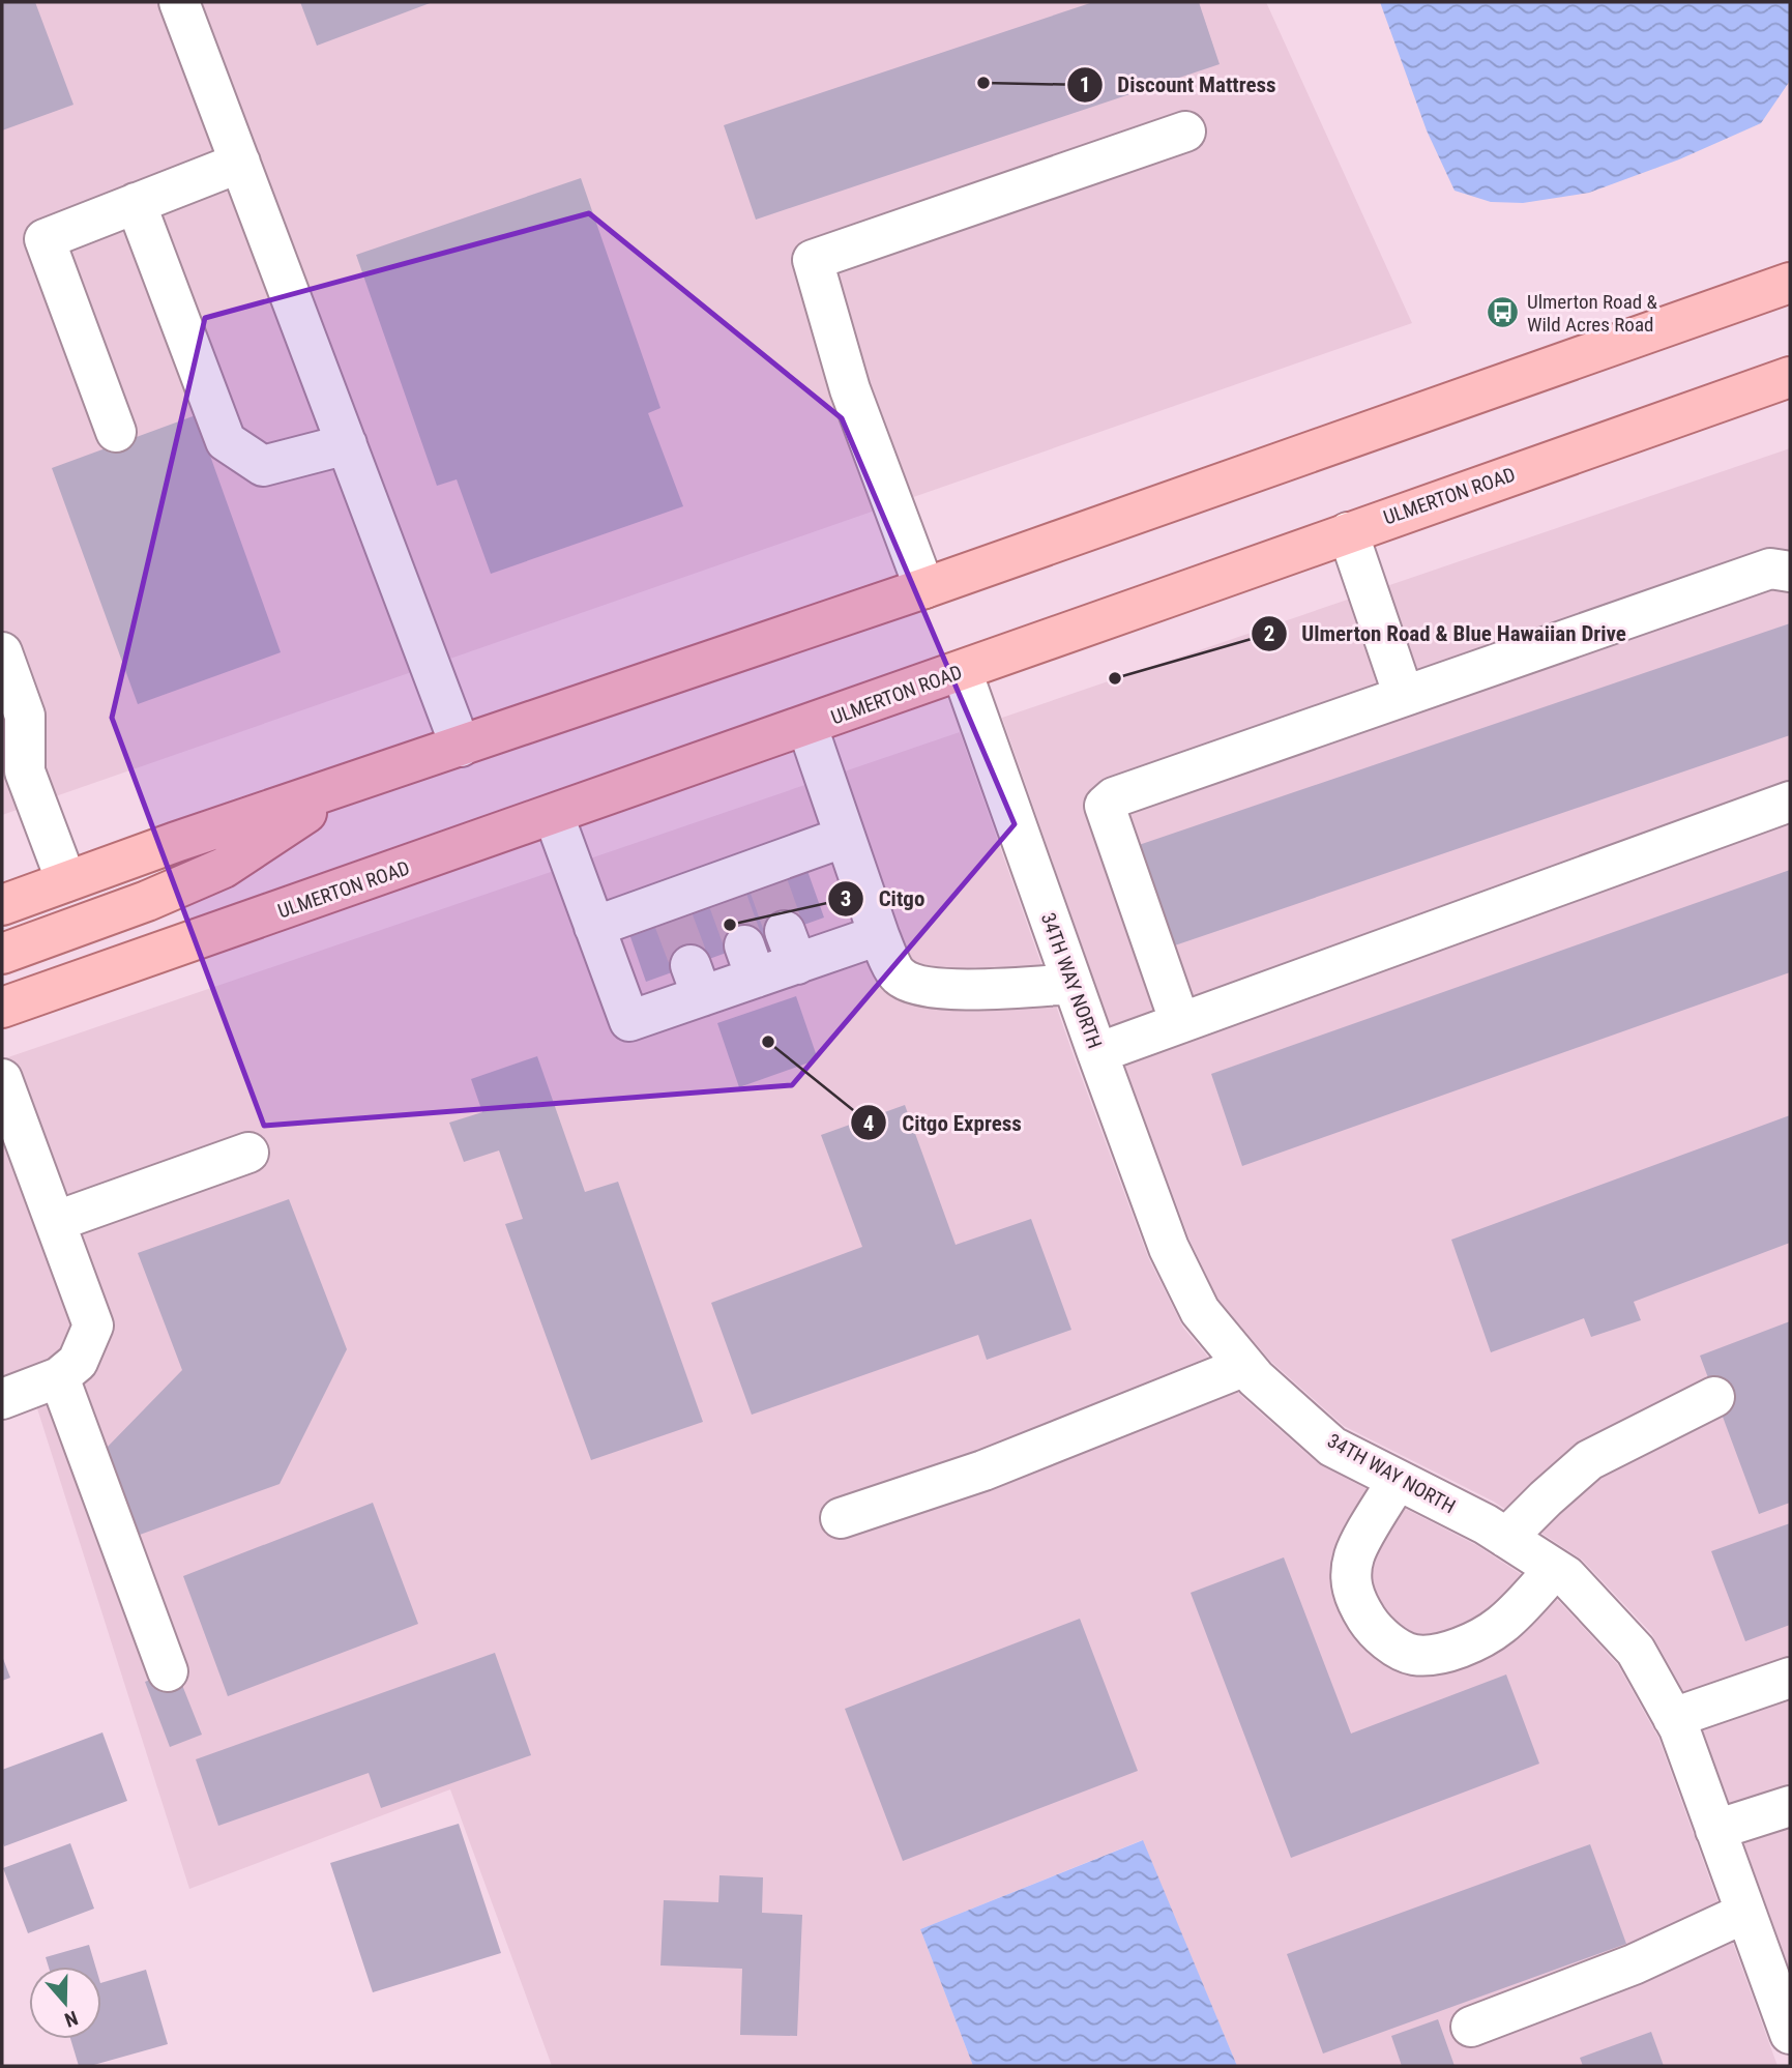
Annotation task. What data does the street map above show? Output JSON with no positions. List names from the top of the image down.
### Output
{
  "streets": {
    "main road": ["ULMERTON ROAD"],
    "street": ["34TH WAY NORTH"]
  },
  "crossings": [
    ["ULMERTON ROAD", "34TH WAY NORTH"]
  ],
  "places": {
    "other": [
      "Discount Mattress",
      "Ulmerton Road & Blue Hawaiian Drive",
      "Citgo",
      "Citgo Express"
    ],
    "bus stop": ["Ulmerton Road & Wild Acres Road"]
  },
  "north": "bottom"
}
